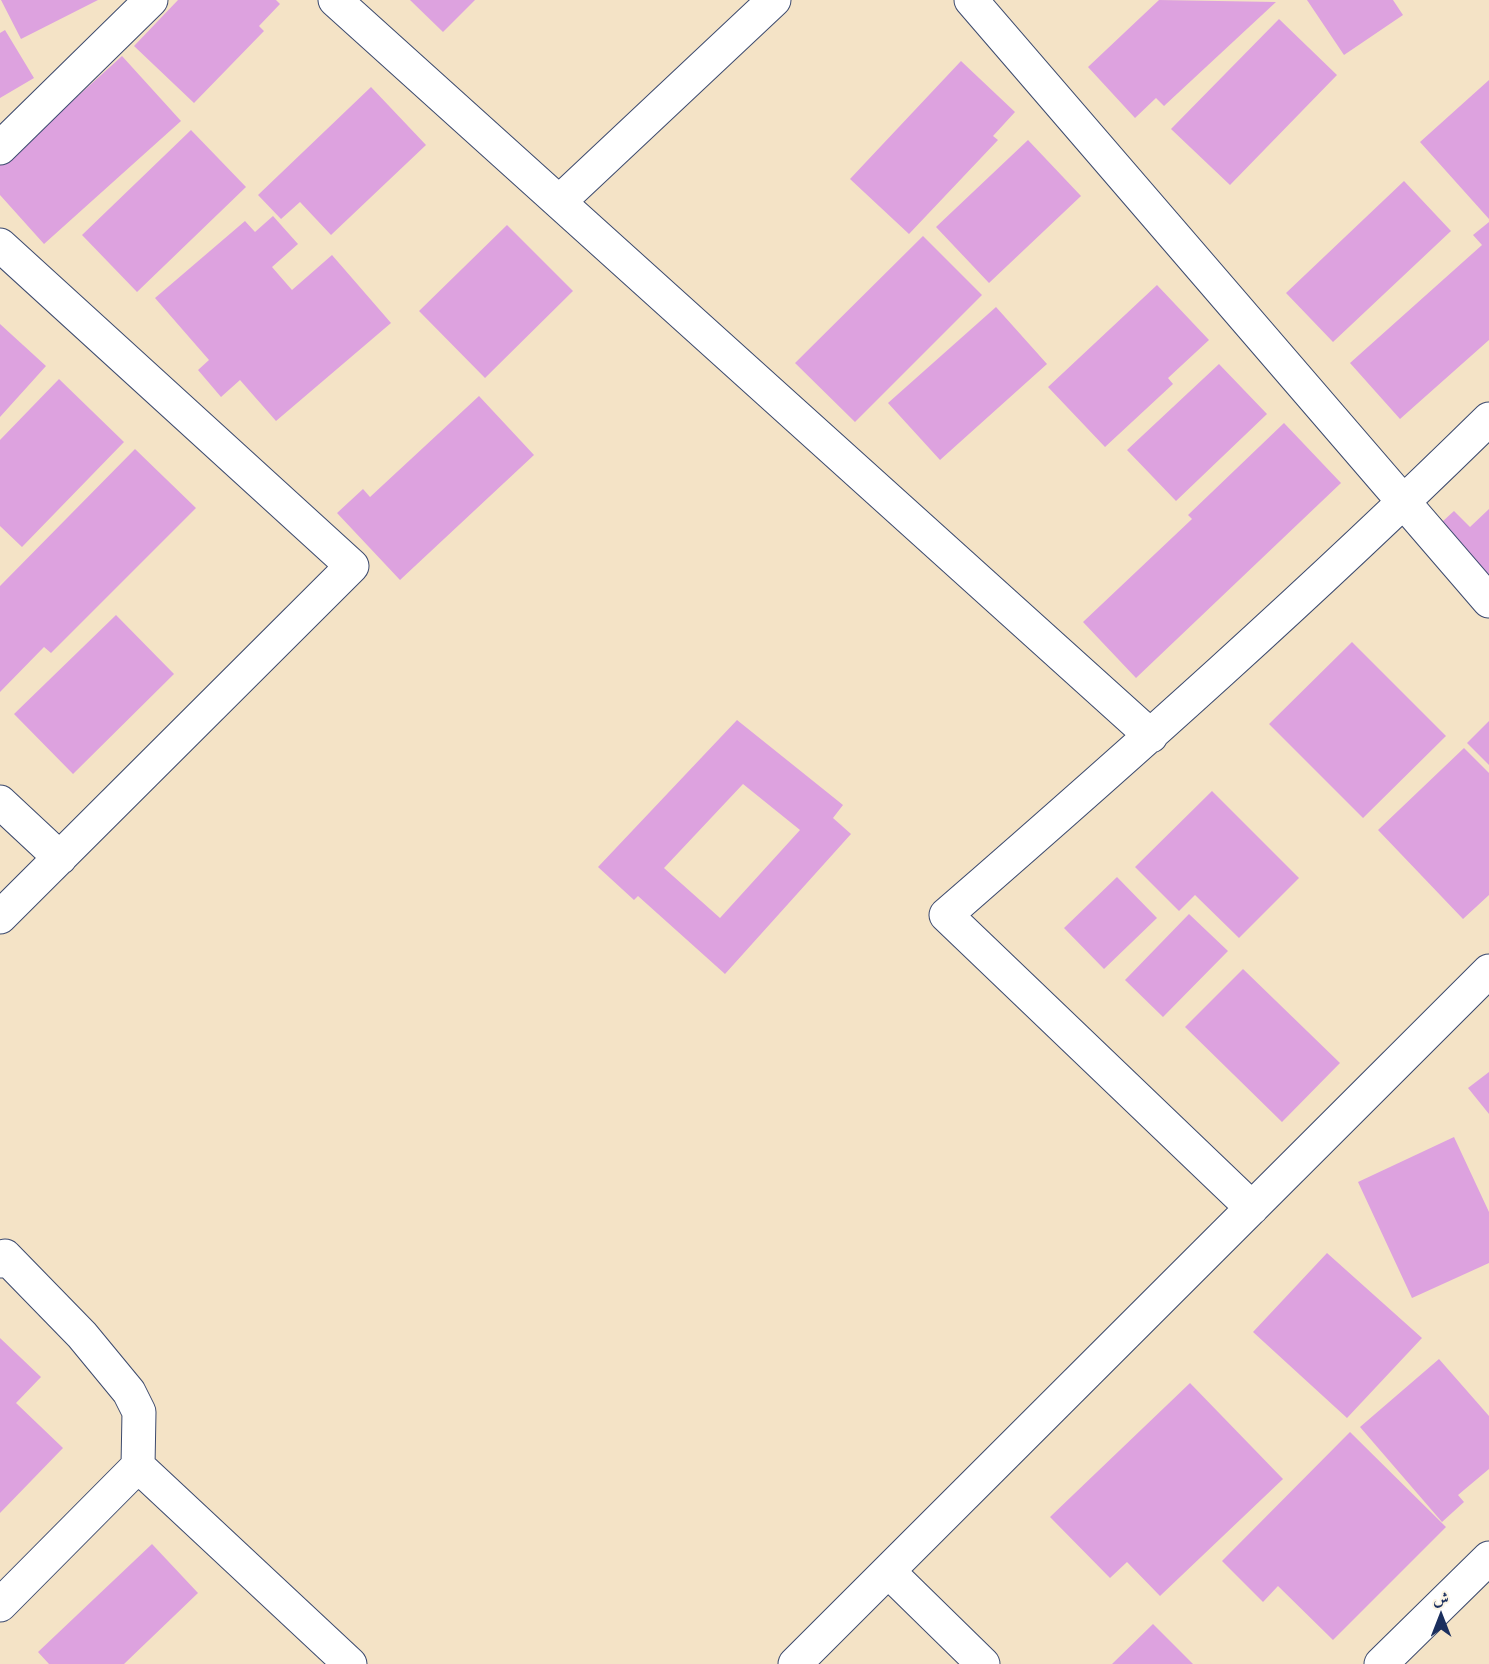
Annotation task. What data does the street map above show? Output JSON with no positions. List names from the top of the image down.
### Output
{
  "north": "top"
}
